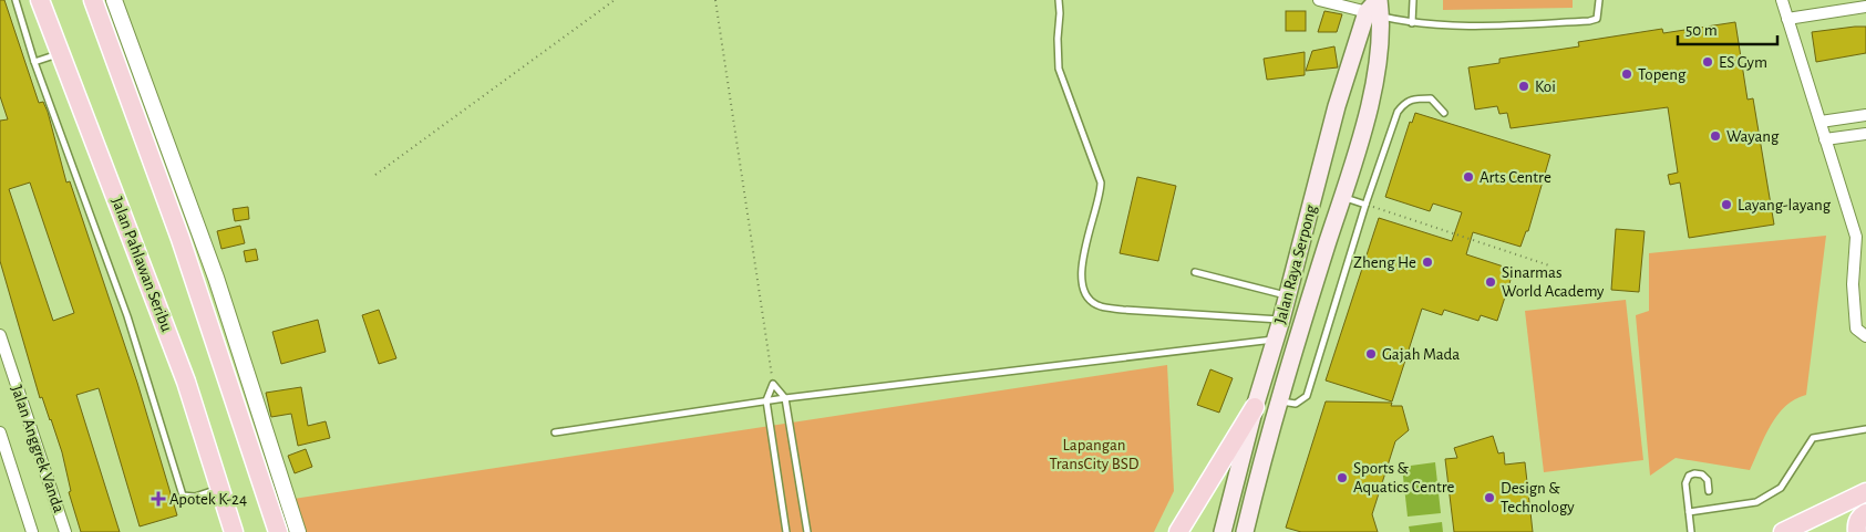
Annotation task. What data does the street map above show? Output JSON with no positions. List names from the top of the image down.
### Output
{
  "streets": {
    "main road": ["Jalan Pahlawan Seribu", "Jalan Raya Serpong"],
    "street": ["Jalan Anggrek Vanda"]
  },
  "parks": ["Lapangan TransCity BSD"],
  "places": {
    "other": [
      "ES Gym",
      "Topeng",
      "Koi",
      "Wayang",
      "Arts Centre",
      "Layang-layang",
      "Zheng He",
      "Sinarmas World Academy",
      "Gajah Mada",
      "Sports & Aquatics Centre",
      "Design & Technology"
    ],
    "health": ["Apotek K-24"]
  },
  "scale_bar": "50 m"
}
